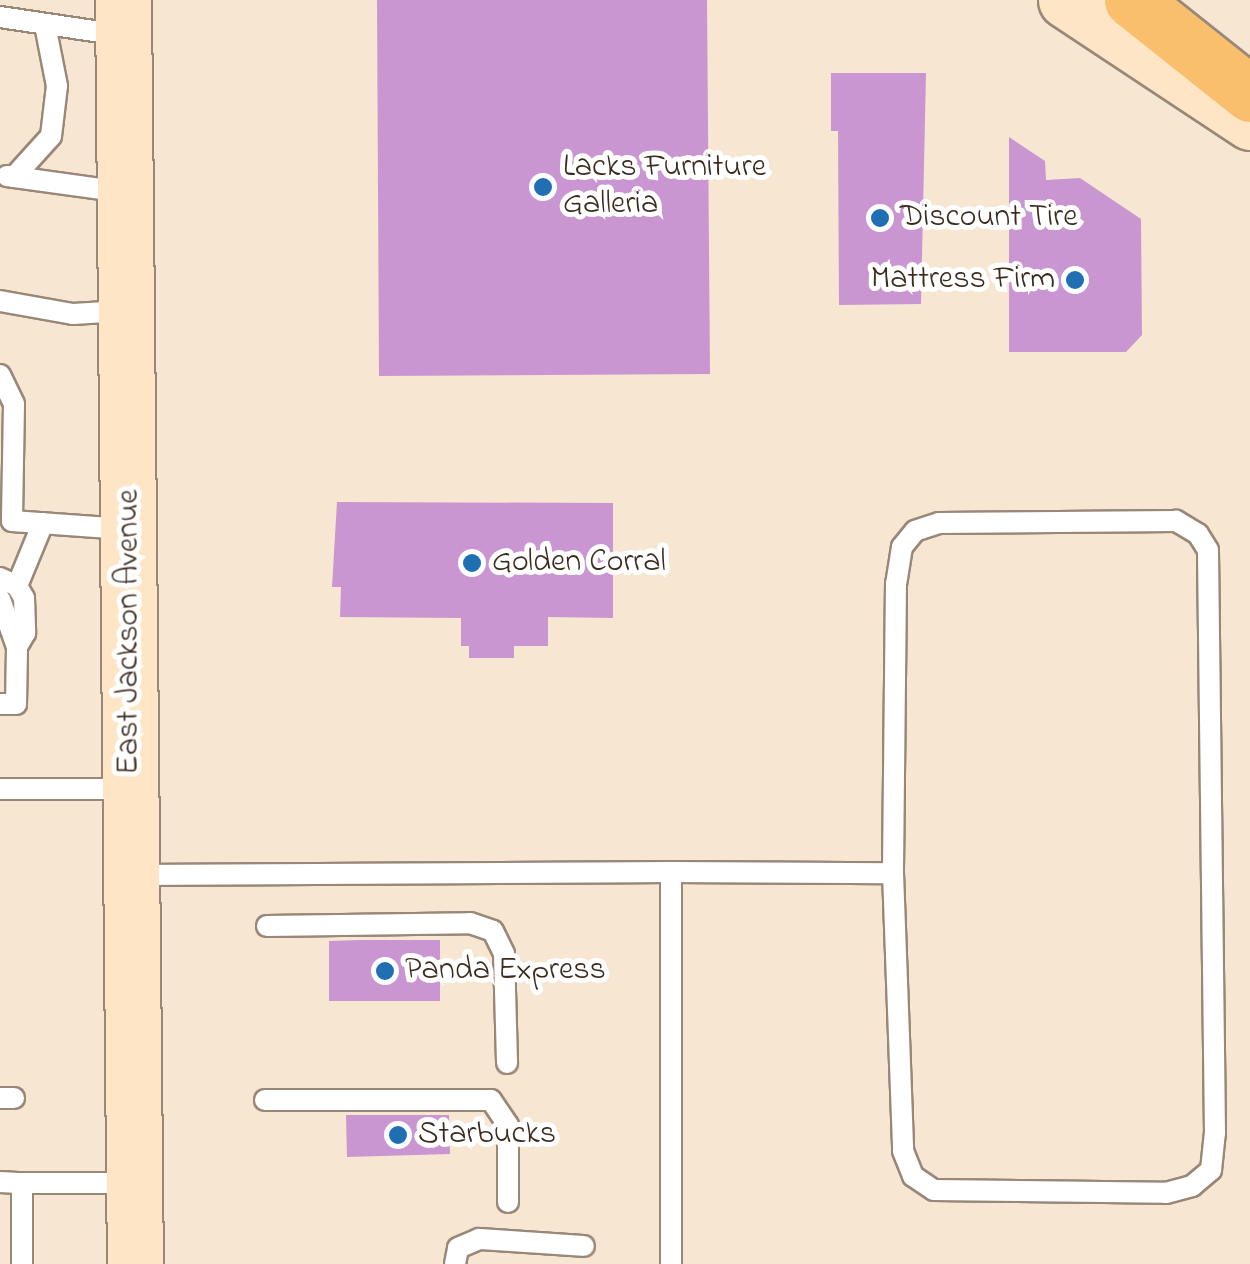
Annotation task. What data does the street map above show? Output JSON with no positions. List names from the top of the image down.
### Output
{
  "streets": {
    "street": ["East Jackson Avenue"]
  },
  "places": [
    "Lacks Furniture Galleria",
    "Discount Tire",
    "Mattress Firm",
    "Golden Corral",
    "Panda Express",
    "Starbucks"
  ]
}
